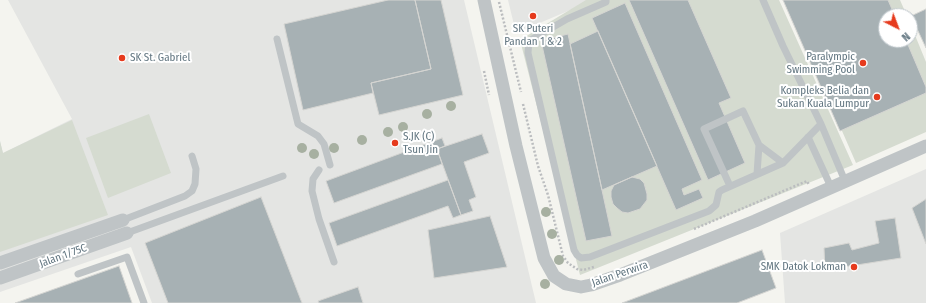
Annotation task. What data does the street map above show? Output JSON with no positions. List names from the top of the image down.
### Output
{
  "streets": {
    "street": ["Jalan 1/75C", "Jalan Perwira"]
  },
  "places": [
    "SK Puteri Pandan 1 & 2",
    "SK St. Gabriel",
    "Paralympic Swimming Pool",
    "Kompleks Belia dan Sukan Kuala Lumpur",
    "S.JK (C) Tsun Jin",
    "SMK Datok Lokman"
  ],
  "north": "bottom right"
}
